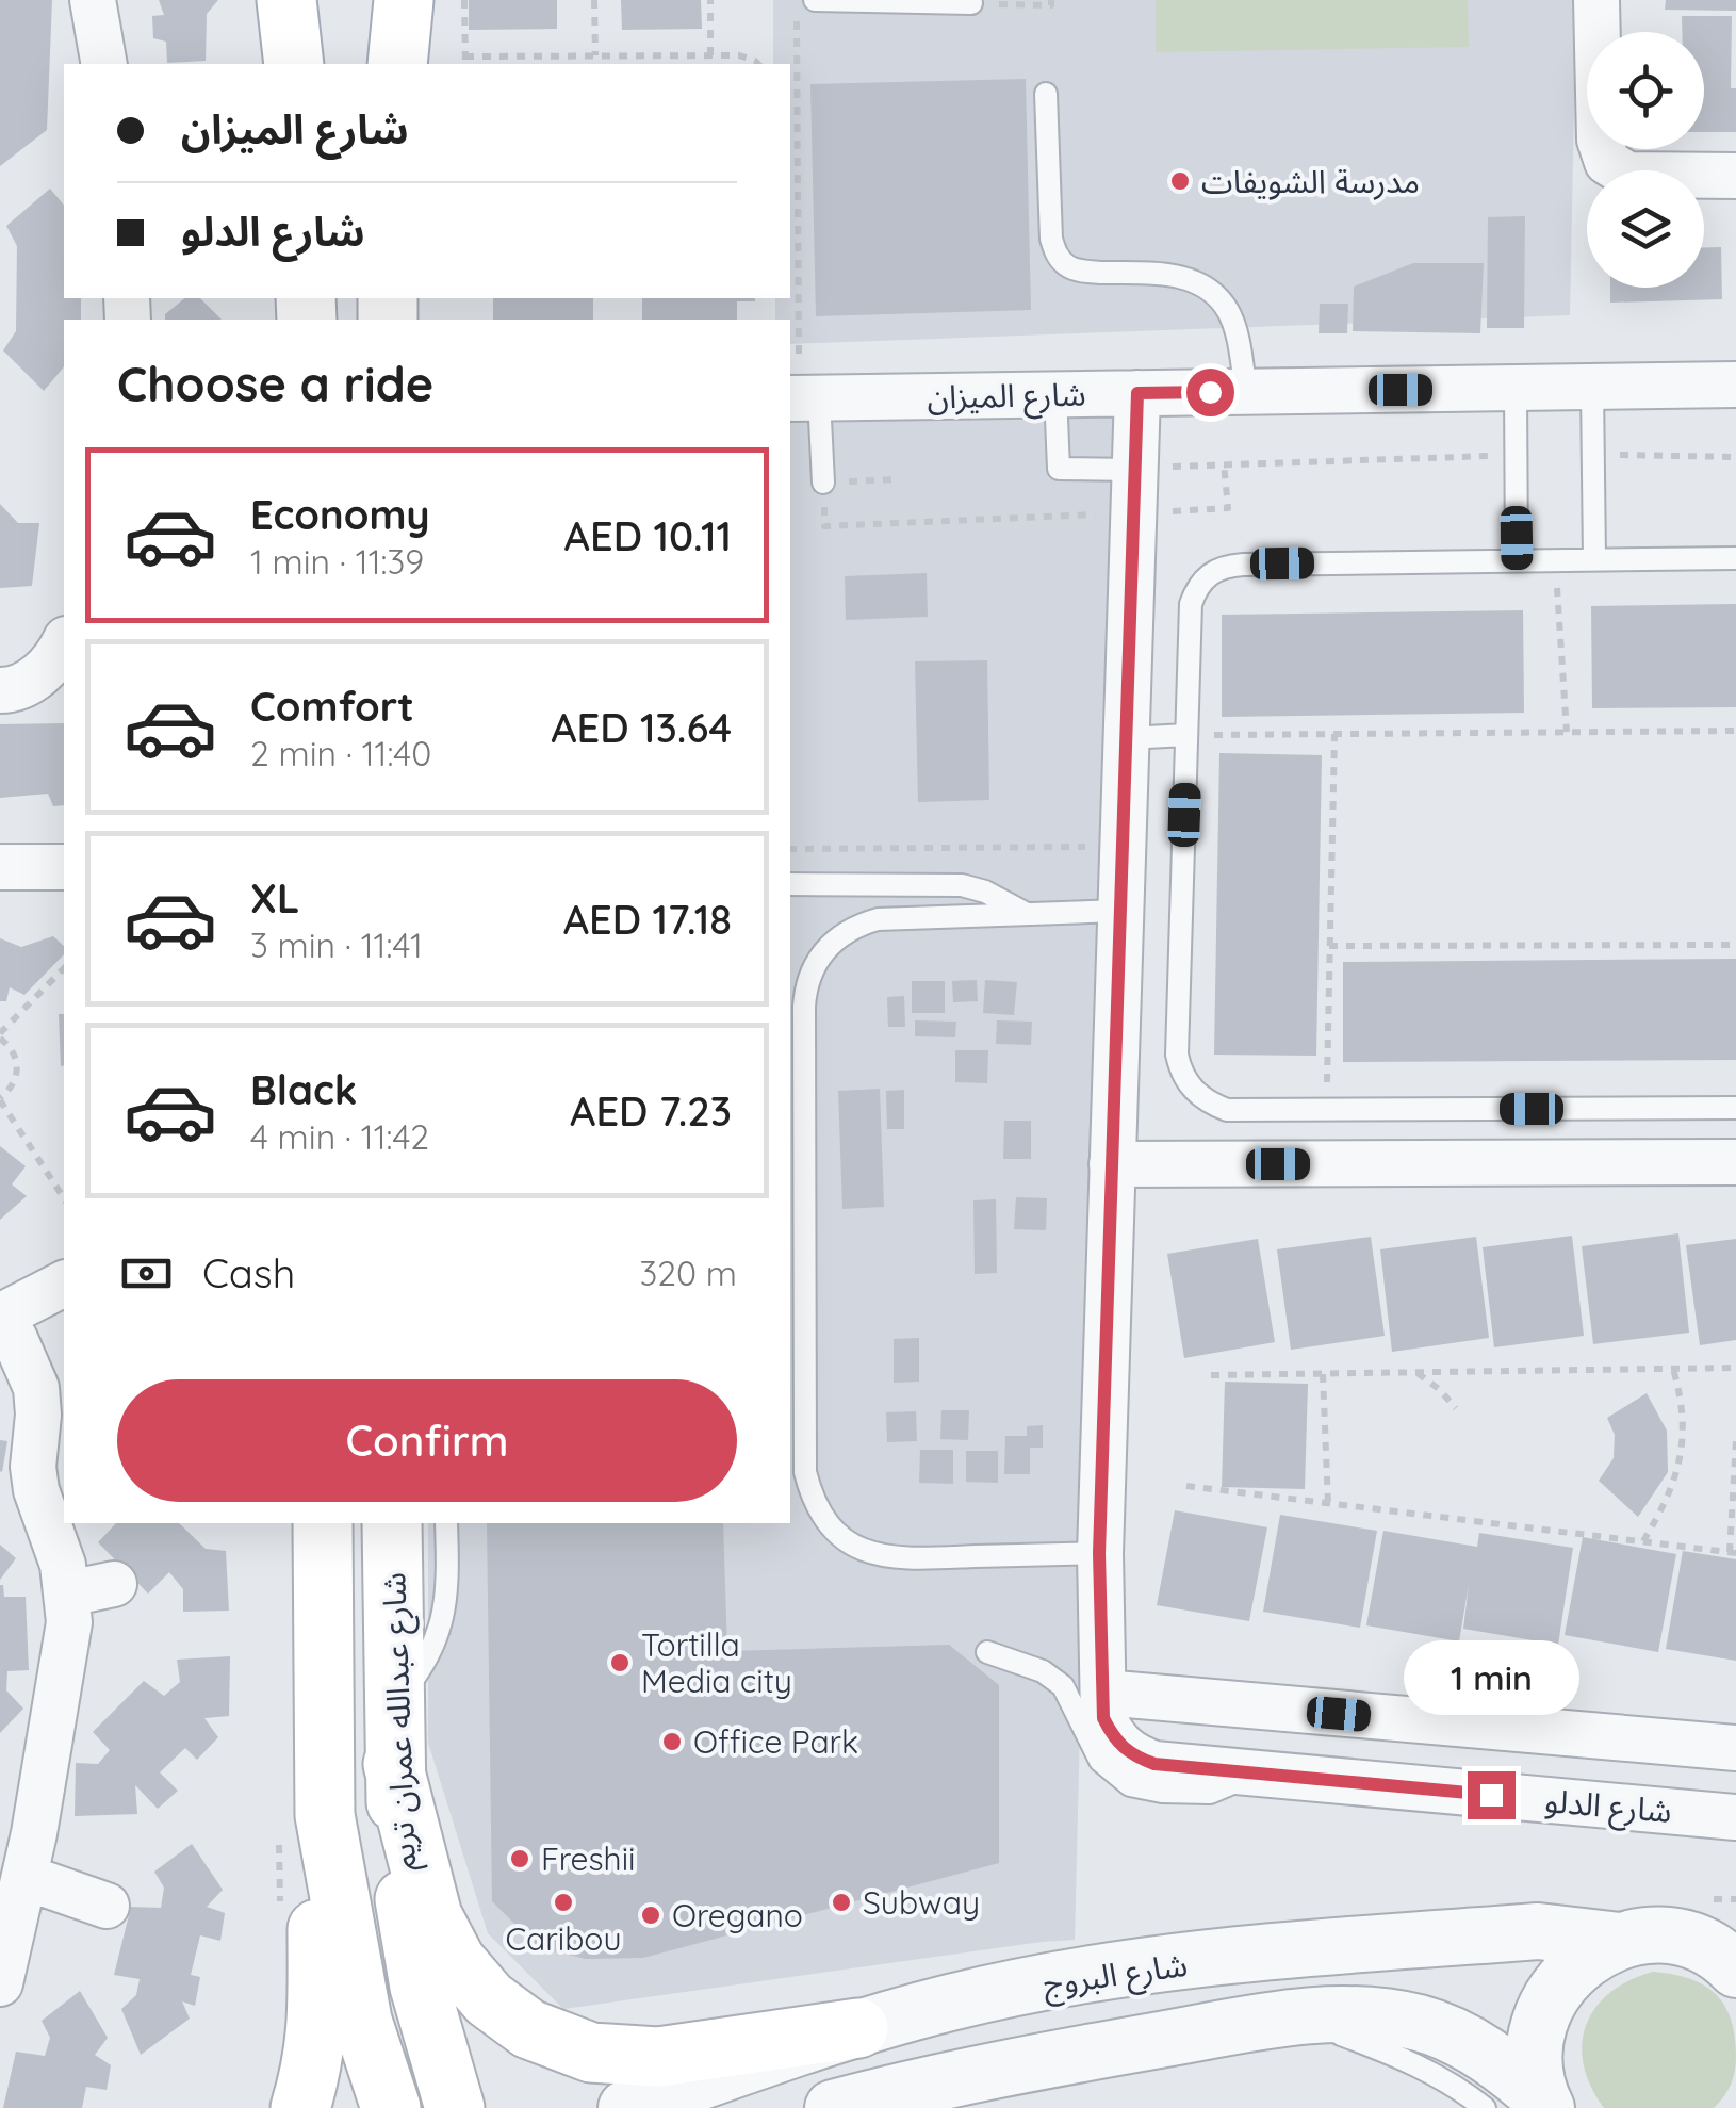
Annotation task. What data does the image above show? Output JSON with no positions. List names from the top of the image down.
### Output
{
  "streets": {
    "main road": ["شارع عبدالله عمران تريم"],
    "street": ["شارع الميزان", "شارع الدلو", "شارع البروج"]
  },
  "crossings": [
    ["شارع الميزان", "شارع الدلو"]
  ],
  "places": [
    "مدرسة الشويفات",
    "Tortilla Media city",
    "Office Park",
    "Freshii",
    "Caribou",
    "Subway",
    "Oregano"
  ],
  "page": {
    "banner": ["شارع الميزان", "شارع الدلو"],
    "heading": "Choose a ride",
    "list": [
      {
        "name": "Economy",
        "note": "1 min · 11:39",
        "value": "AED 10.11"
      },
      {
        "name": "Comfort",
        "note": "2 min · 11:40",
        "value": "AED 13.64"
      },
      {
        "name": "XL",
        "note": "3 min · 11:41",
        "value": "AED 17.18"
      },
      {
        "name": "Black",
        "note": "4 min · 11:42",
        "value": "AED 7.23"
      }
    ],
    "pay": ["Cash", "320 m"],
    "buttons": "Confirm",
    "bubble": "1 min"
  }
}
